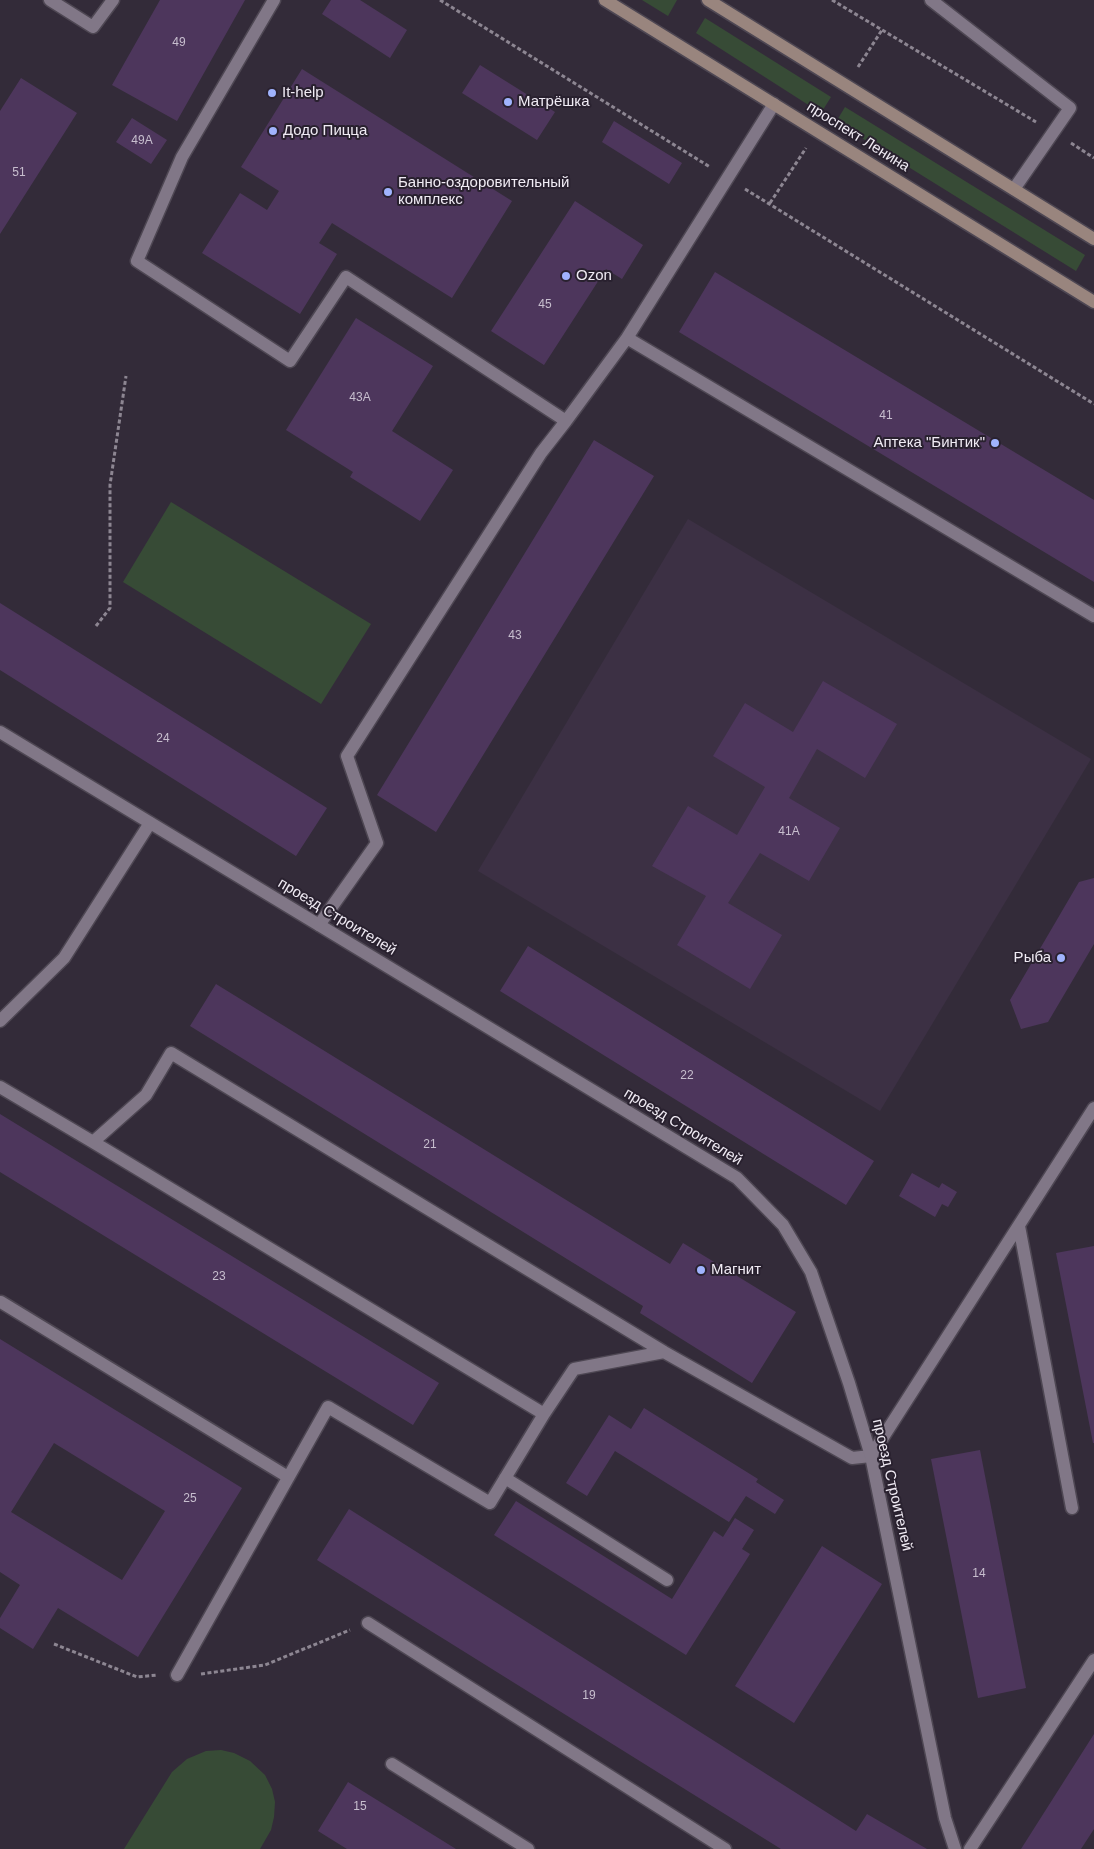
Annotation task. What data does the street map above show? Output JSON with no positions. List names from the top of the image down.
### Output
{
  "streets": {
    "main road": ["проспект Ленина"],
    "street": ["проезд Строителей"]
  },
  "places": [
    "It-help",
    "Матрёшка",
    "Додо Пицца",
    "Банно-оздоровительный комплекс",
    "Ozon",
    "Аптека \"Бинтик\"",
    "Рыба",
    "Магнит"
  ],
  "house_numbers": [
    "49",
    "49А",
    "51",
    "45",
    "43А",
    "41",
    "43",
    "24",
    "41А",
    "22",
    "21",
    "23",
    "25",
    "14",
    "19",
    "15"
  ]
}
